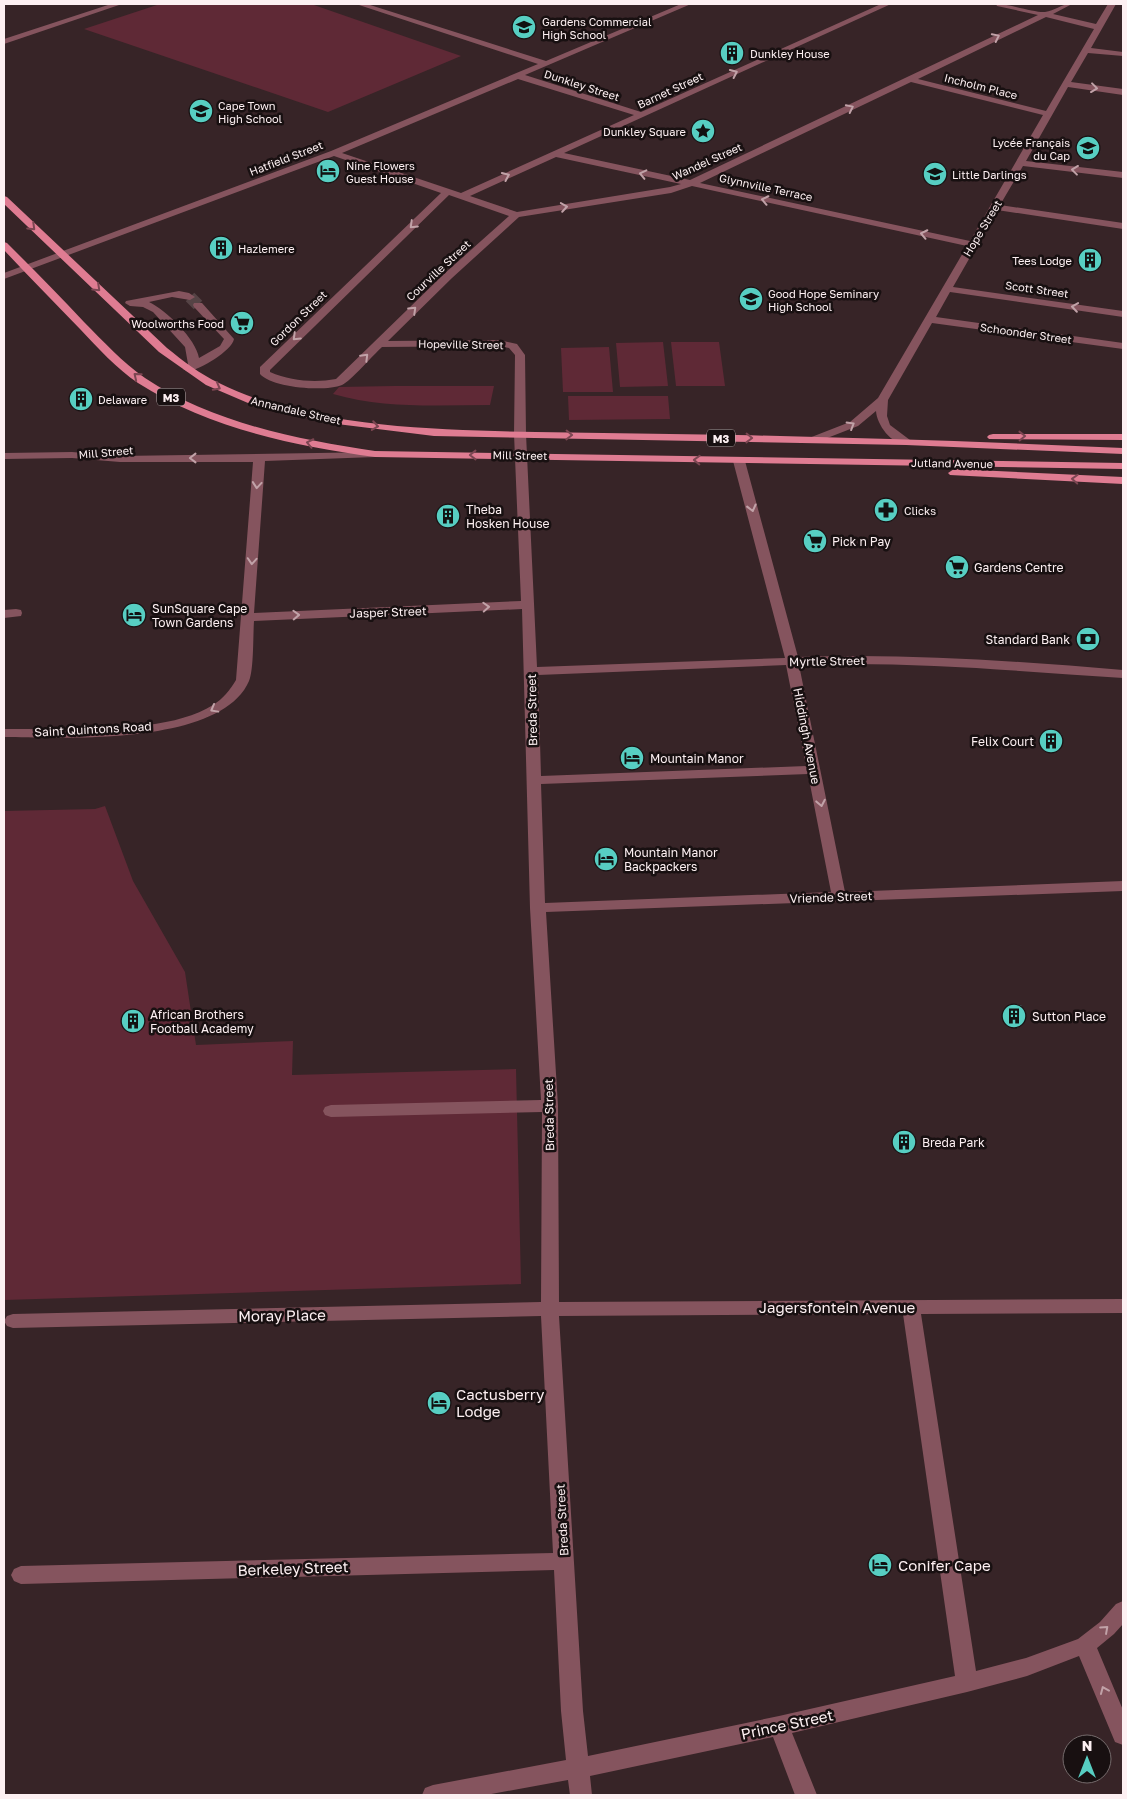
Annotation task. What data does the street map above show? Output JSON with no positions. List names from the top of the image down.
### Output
{
  "streets": {
    "main road": [
      "M3",
      "Annandale Street",
      "Mill Street",
      "Jutland Avenue"
    ],
    "street": [
      "Dunkley Street",
      "Incholm Place",
      "Barnet Street",
      "Hatfield Street",
      "Wandel Street",
      "Glynnville Terrace",
      "Hope Street",
      "Courville Street",
      "Scott Street",
      "Gordon Street",
      "Schoonder Street",
      "Hopeville Street",
      "Jasper Street",
      "Myrtle Street",
      "Breda Street",
      "Saint Quintons Road",
      "Hiddingh Avenue",
      "Vriende Street",
      "Jagersfontein Avenue",
      "Moray Place",
      "Berkeley Street",
      "Prince Street"
    ]
  },
  "crossings": [
    ["Dunkley Street", "Barnet Street"],
    ["Dunkley Street", "Hatfield Street"],
    ["Incholm Place", "Wandel Street"],
    ["Incholm Place", "Hope Street"],
    ["Barnet Street", "Wandel Street"],
    ["Barnet Street", "Glynnville Terrace"],
    ["Hatfield Street", "Wandel Street"],
    ["Hatfield Street", "M3"],
    ["Hatfield Street", "Annandale Street"],
    ["Wandel Street", "Glynnville Terrace"],
    ["Wandel Street", "Courville Street"],
    ["Wandel Street", "Gordon Street"],
    ["Glynnville Terrace", "Hope Street"],
    ["Hope Street", "Scott Street"],
    ["Hope Street", "Schoonder Street"],
    ["Hope Street", "Mill Street"],
    ["Courville Street", "Gordon Street"],
    ["Courville Street", "Hopeville Street"],
    ["Gordon Street", "Hopeville Street"],
    ["Hopeville Street", "Annandale Street"],
    ["Hopeville Street", "Mill Street"],
    ["Hopeville Street", "Breda Street"],
    ["M3", "Annandale Street"],
    ["M3", "Mill Street"],
    ["Annandale Street", "Mill Street"],
    ["Annandale Street", "Breda Street"],
    ["Mill Street", "Jutland Avenue"],
    ["Mill Street", "Breda Street"],
    ["Mill Street", "Saint Quintons Road"],
    ["Mill Street", "Hiddingh Avenue"],
    ["Jasper Street", "Breda Street"],
    ["Jasper Street", "Saint Quintons Road"],
    ["Myrtle Street", "Breda Street"],
    ["Myrtle Street", "Hiddingh Avenue"],
    ["Breda Street", "Vriende Street"],
    ["Breda Street", "Jagersfontein Avenue"],
    ["Breda Street", "Moray Place"],
    ["Breda Street", "Berkeley Street"],
    ["Breda Street", "Prince Street"],
    ["Hiddingh Avenue", "Vriende Street"],
    ["Jagersfontein Avenue", "Moray Place"]
  ],
  "one_way": [
    "Barnet Street",
    "Wandel Street",
    "Glynnville Terrace",
    "Courville Street",
    "Jasper Street",
    "Hiddingh Avenue"
  ],
  "places": {
    "school or university": [
      "Gardens Commercial High School",
      "Cape Town High School",
      "Lycée Français du Cap",
      "Little Darlings",
      "Good Hope Seminary High School"
    ],
    "building": [
      "Dunkley House",
      "Hazlemere",
      "Tees Lodge",
      "Delaware",
      "Theba Hosken House",
      "Felix Court",
      "Sutton Place",
      "African Brothers Football Academy",
      "Breda Park"
    ],
    "place": ["Dunkley Square"],
    "hotel": [
      "Nine Flowers Guest House",
      "SunSquare Cape Town Gardens",
      "Mountain Manor",
      "Mountain Manor Backpackers",
      "Cactusberry Lodge",
      "Conifer Cape"
    ],
    "supermarket": ["Woolworths Food", "Pick n Pay", "Gardens Centre"],
    "pharmacy": ["Clicks"],
    "bank": ["Standard Bank"]
  },
  "north": "top"
}
